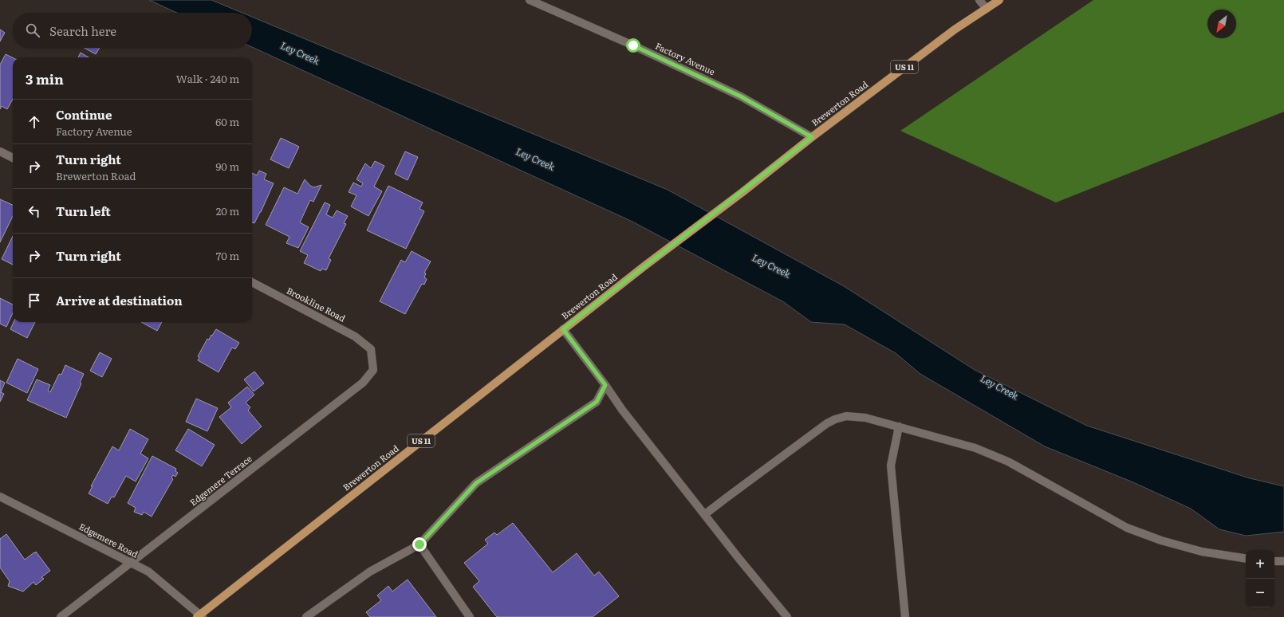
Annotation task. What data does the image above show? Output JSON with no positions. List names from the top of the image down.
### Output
{
  "streets": {
    "main road": ["US 11", "Brewerton Road"],
    "street": [
      "Factory Avenue",
      "Brookline Road",
      "Edgemere Terrace",
      "Edgemere Road"
    ]
  },
  "crossings": [
    ["Factory Avenue", "Brewerton Road"],
    ["Brewerton Road", "Edgemere Road"],
    ["Brookline Road", "Edgemere Terrace"],
    ["Edgemere Terrace", "Edgemere Road"]
  ],
  "water": ["Ley Creek"],
  "north": "bottom left",
  "page": {
    "search": "Search here",
    "heading": ["3 min", "Walk · 240 m"],
    "list": [
      ["Continue", "Factory Avenue", "60 m"],
      ["Turn right", "Brewerton Road", "90 m"],
      ["Turn left", "20 m"],
      ["Turn right", "70 m"],
      "Arrive at destination"
    ],
    "map_buttons": ["+", "−"]
  }
}
